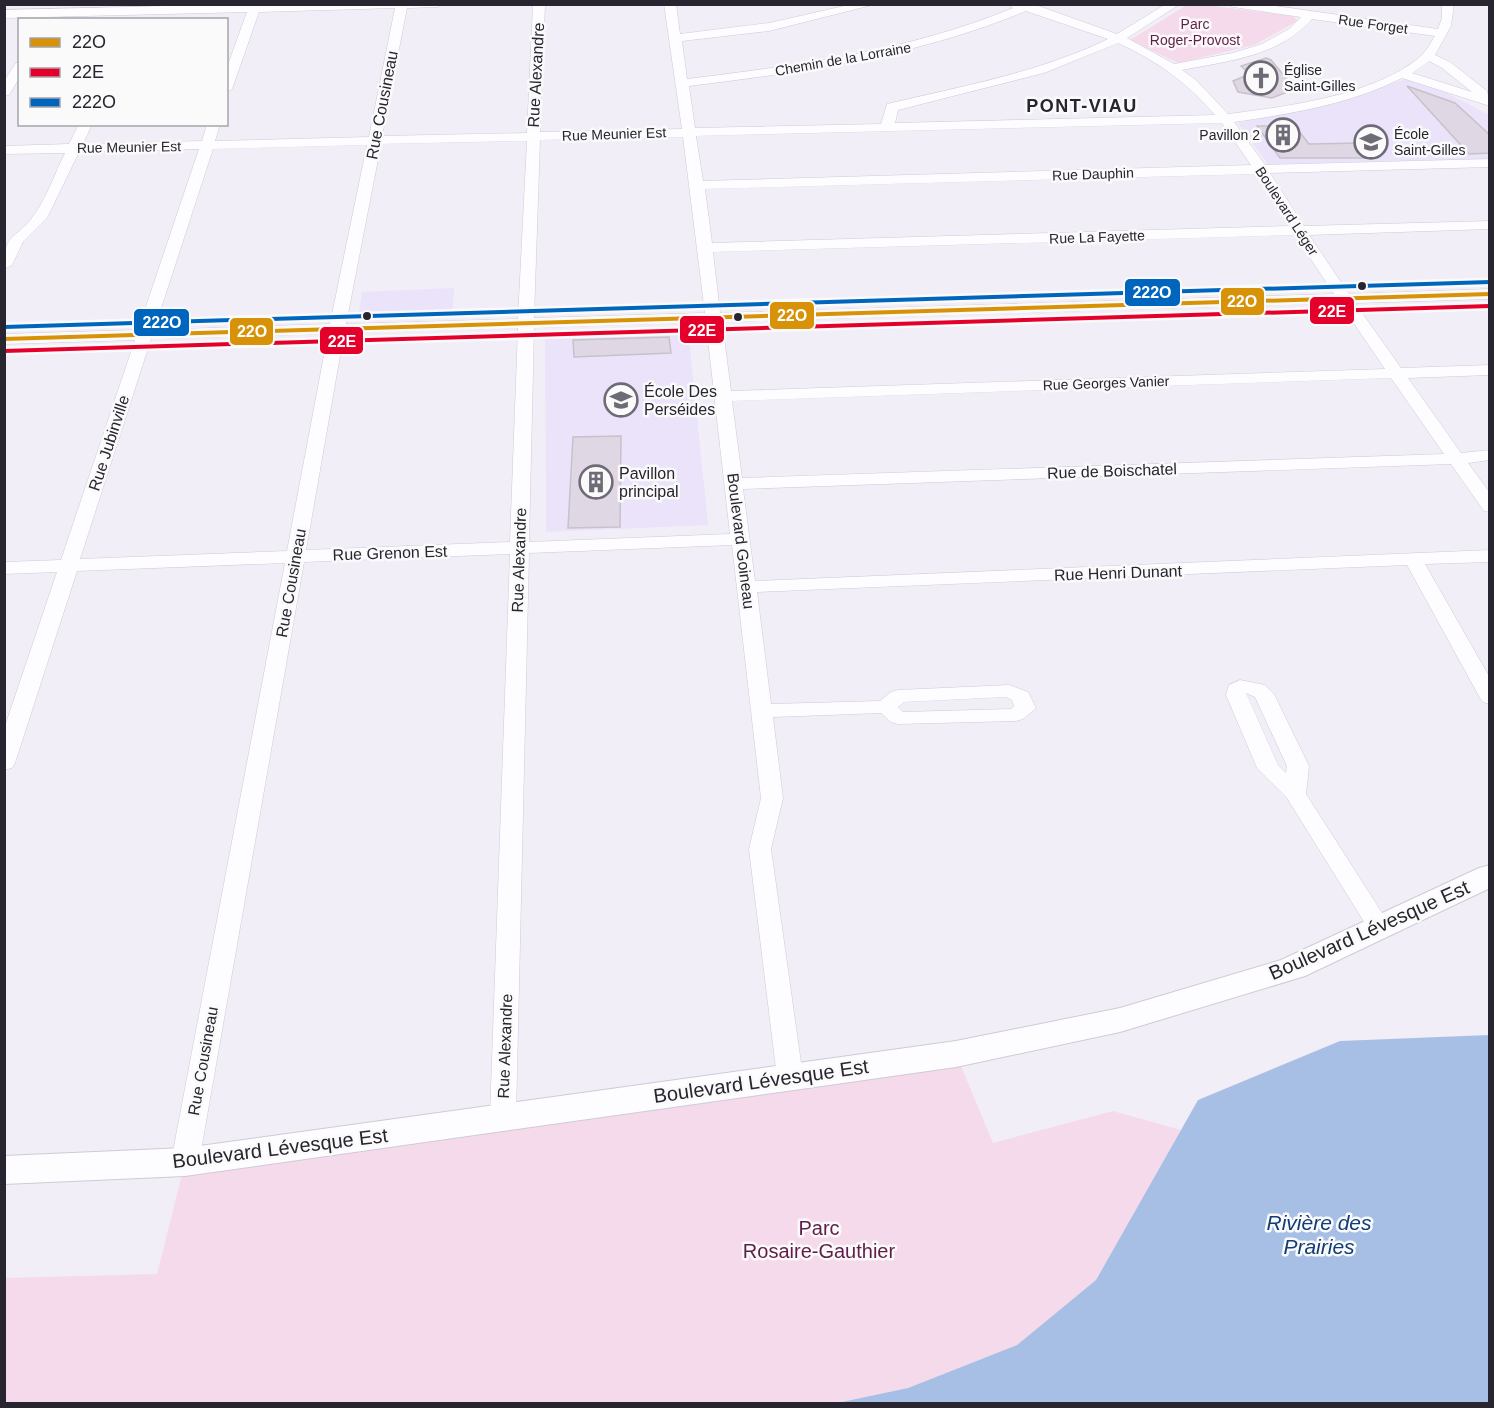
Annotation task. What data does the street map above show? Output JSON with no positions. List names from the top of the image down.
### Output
{
  "streets": {
    "street": [
      "Rue Forget",
      "Chemin de la Lorraine",
      "Rue Alexandre",
      "Rue Cousineau",
      "Rue Meunier Est",
      "Rue Dauphin",
      "Boulevard Léger",
      "Rue La Fayette",
      "Rue Georges Vanier",
      "Rue Jubinville",
      "Rue de Boischatel",
      "Boulevard Goineau",
      "Rue Grenon Est",
      "Rue Henri Dunant",
      "Boulevard Lévesque Est"
    ]
  },
  "crossings": [
    ["Chemin de la Lorraine", "Boulevard Léger"],
    ["Chemin de la Lorraine", "Boulevard Goineau"],
    ["Rue Alexandre", "Rue Meunier Est"],
    ["Rue Alexandre", "Rue Grenon Est"],
    ["Rue Alexandre", "Boulevard Lévesque Est"],
    ["Rue Cousineau", "Rue Meunier Est"],
    ["Rue Cousineau", "Rue Grenon Est"],
    ["Rue Cousineau", "Boulevard Lévesque Est"],
    ["Rue Meunier Est", "Boulevard Léger"],
    ["Rue Meunier Est", "Rue Jubinville"],
    ["Rue Meunier Est", "Boulevard Goineau"],
    ["Rue Dauphin", "Boulevard Léger"],
    ["Rue Dauphin", "Boulevard Goineau"],
    ["Boulevard Léger", "Rue La Fayette"],
    ["Boulevard Léger", "Rue Georges Vanier"],
    ["Boulevard Léger", "Rue de Boischatel"],
    ["Rue La Fayette", "Boulevard Goineau"],
    ["Rue Georges Vanier", "Boulevard Goineau"],
    ["Rue Jubinville", "Rue Grenon Est"],
    ["Rue de Boischatel", "Boulevard Goineau"],
    ["Boulevard Goineau", "Rue Grenon Est"],
    ["Boulevard Goineau", "Rue Henri Dunant"],
    ["Boulevard Goineau", "Boulevard Lévesque Est"]
  ],
  "districts": ["PONT-VIAU"],
  "water": ["Rivière des Prairies"],
  "parks": ["Parc Roger-Provost", "Parc Rosaire-Gauthier"],
  "places": {
    "church": ["Église Saint-Gilles"],
    "building": ["Pavillon 2", "Pavillon principal"],
    "school or university": ["École Saint-Gilles", "École Des Perséides"]
  },
  "lines": ["transit line 222O", "transit line 22O", "transit line 22E"],
  "legend": ["22O", "22E", "222O"]
}
